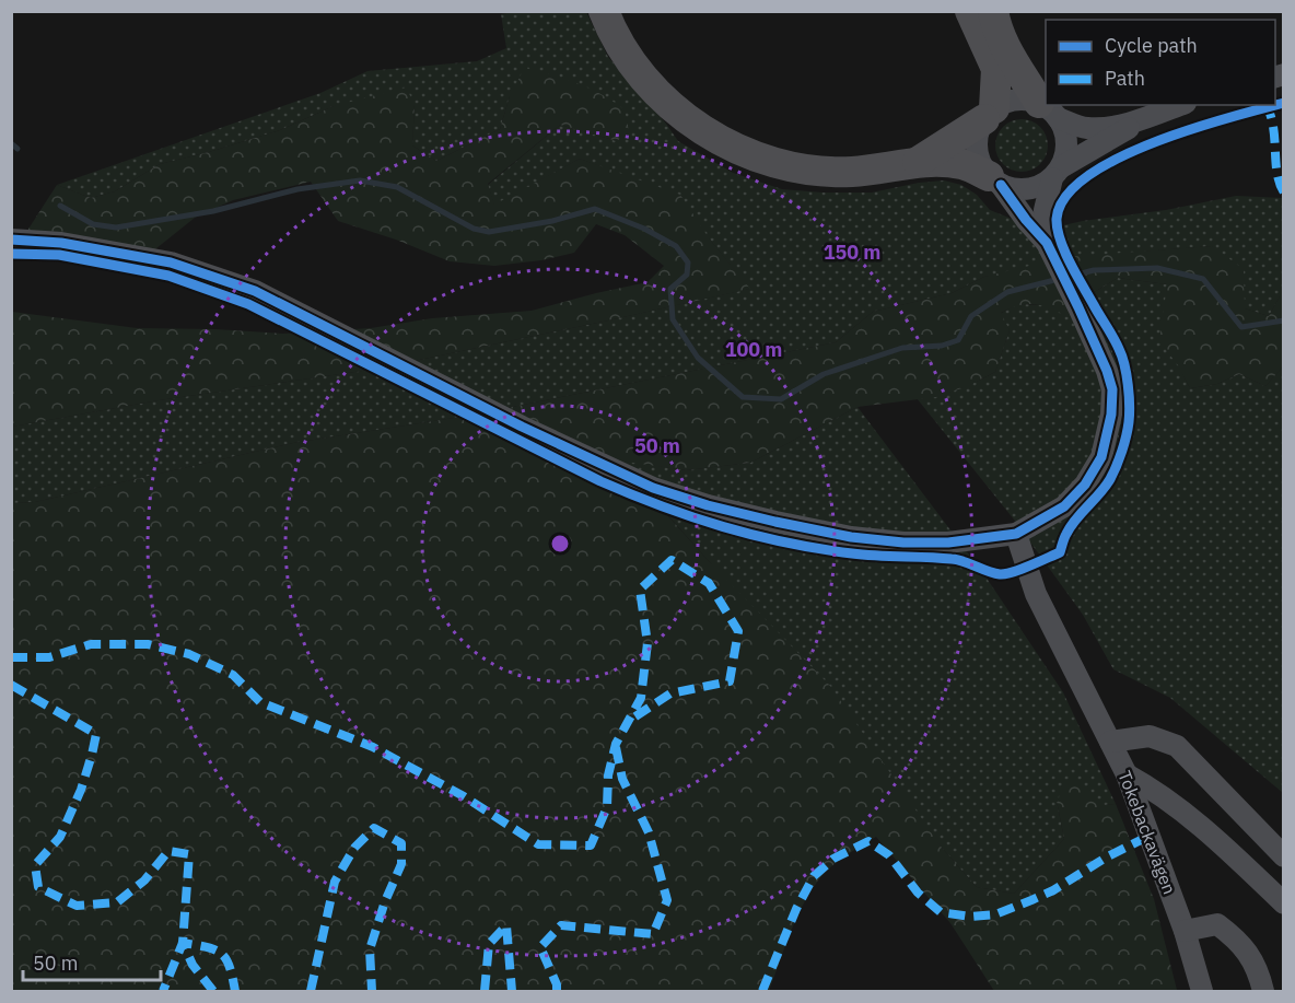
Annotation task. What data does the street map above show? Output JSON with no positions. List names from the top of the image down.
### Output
{
  "streets": {
    "street": ["Tokebackavägen"]
  },
  "legend": ["Cycle path", "Path"],
  "scale_bar": "50 m",
  "rings": ["150 m", "100 m", "50 m"]
}
